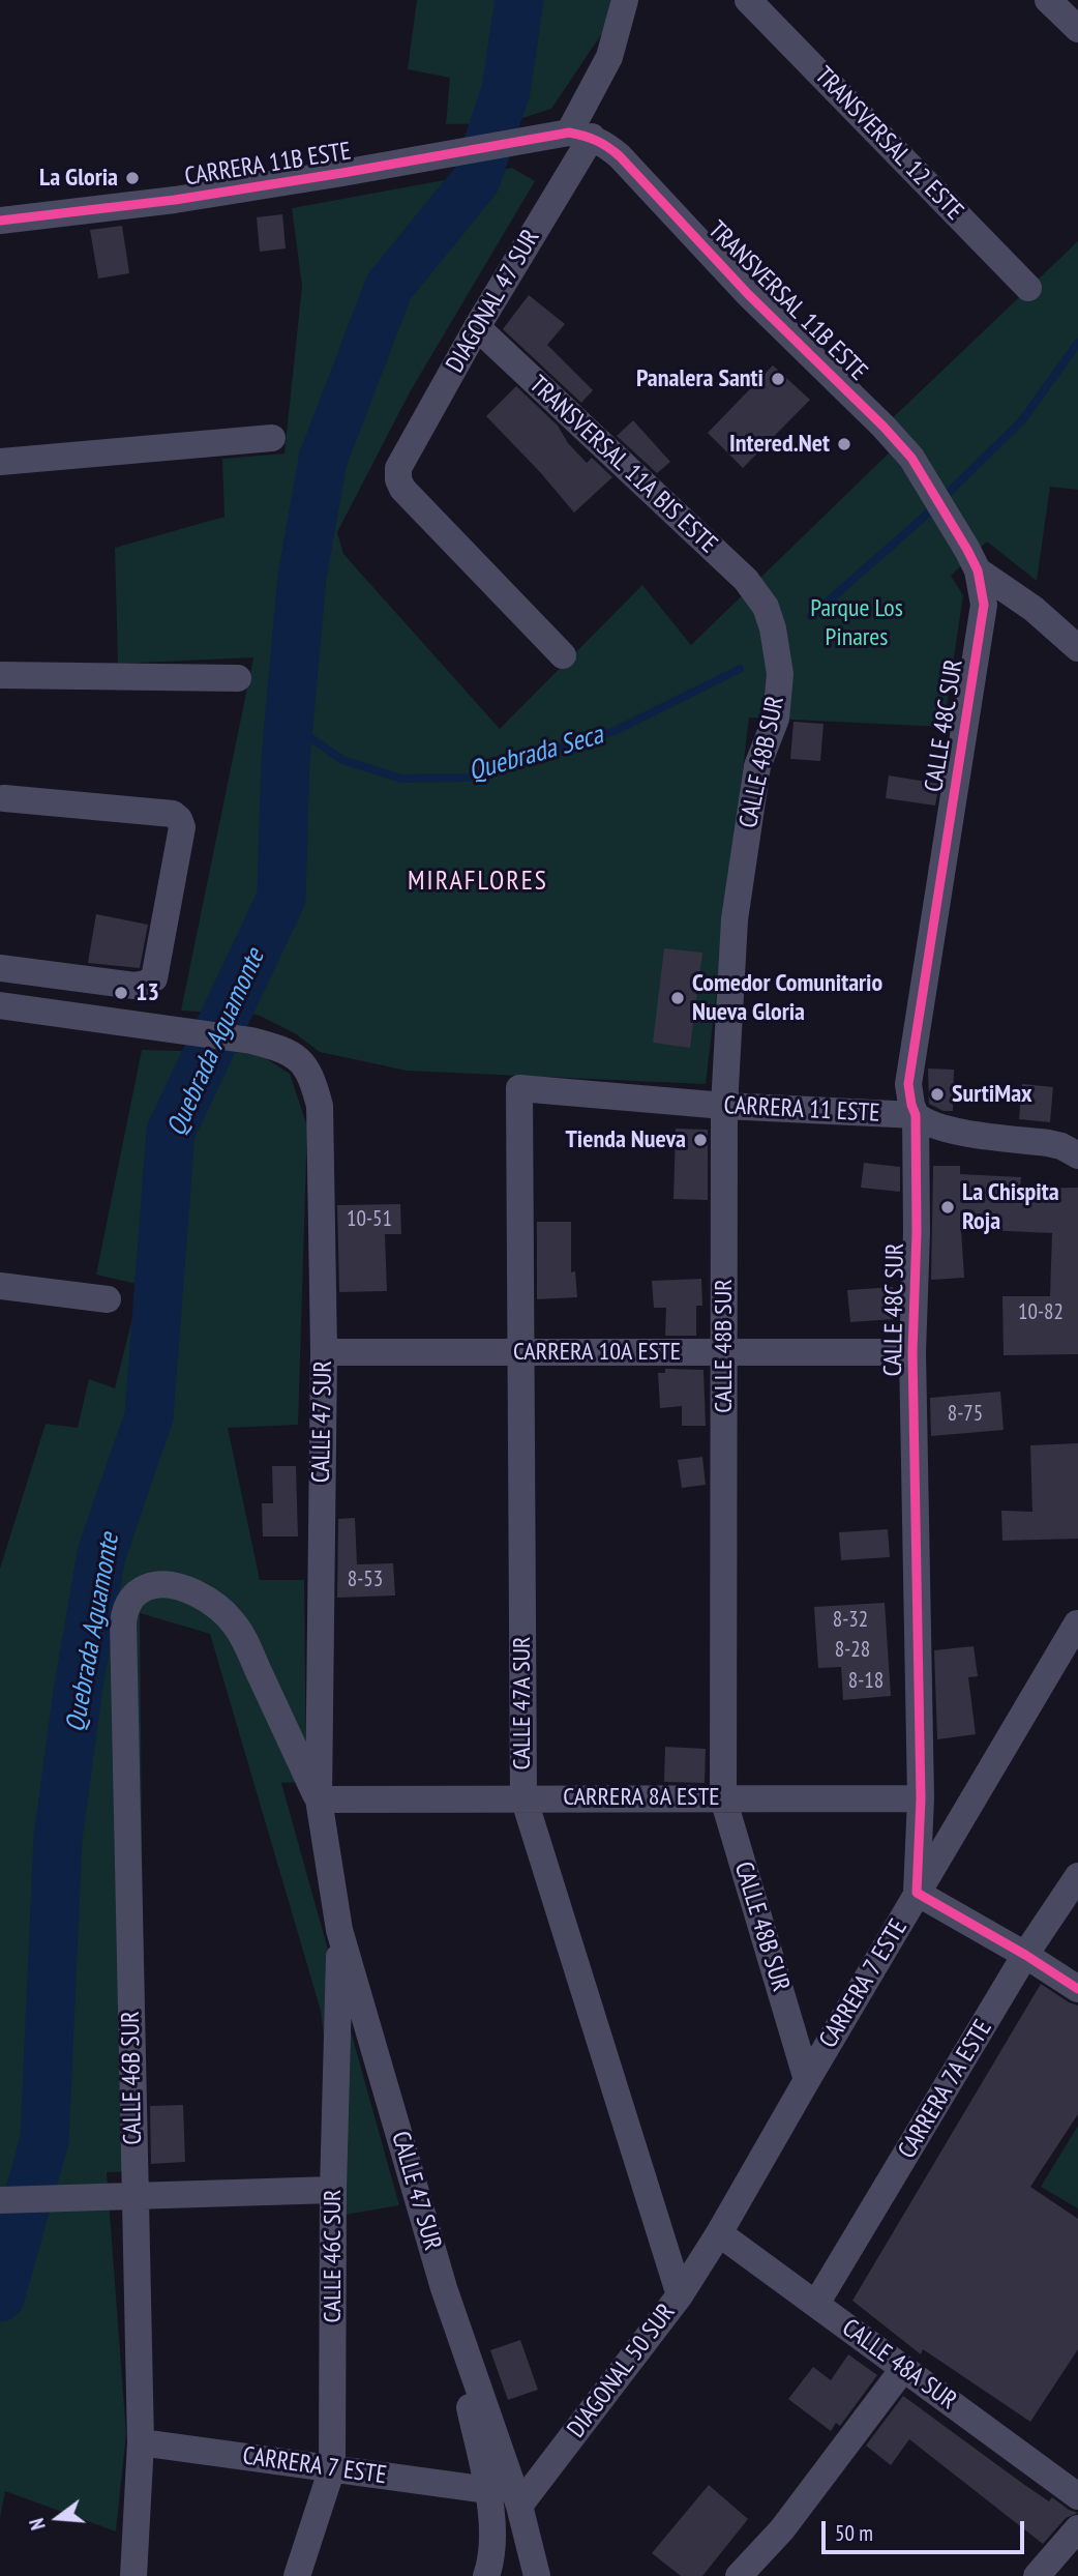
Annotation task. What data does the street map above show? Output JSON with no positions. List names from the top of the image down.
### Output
{
  "streets": {
    "street": [
      "TRANSVERSAL 12 ESTE",
      "CARRERA 11B ESTE",
      "DIAGONAL 47 SUR",
      "TRANSVERSAL 11B ESTE",
      "TRANSVERSAL 11A BIS ESTE",
      "CALLE 48C SUR",
      "CALLE 48B SUR",
      "CARRERA 11 ESTE",
      "CARRERA 10A ESTE",
      "CALLE 47 SUR",
      "CALLE 47A SUR",
      "CARRERA 8A ESTE",
      "CARRERA 7 ESTE",
      "CALLE 46B SUR",
      "CARRERA 7A ESTE",
      "CALLE 46C SUR",
      "CALLE 48A SUR",
      "DIAGONAL 50 SUR"
    ]
  },
  "crossings": [
    ["CARRERA 11B ESTE", "DIAGONAL 47 SUR"],
    ["CARRERA 11B ESTE", "TRANSVERSAL 11B ESTE"],
    ["DIAGONAL 47 SUR", "TRANSVERSAL 11B ESTE"],
    ["DIAGONAL 47 SUR", "TRANSVERSAL 11A BIS ESTE"],
    ["TRANSVERSAL 11B ESTE", "CALLE 48C SUR"],
    ["TRANSVERSAL 11A BIS ESTE", "CALLE 48B SUR"],
    ["CALLE 48C SUR", "CARRERA 11 ESTE"],
    ["CALLE 48C SUR", "CARRERA 10A ESTE"],
    ["CALLE 48C SUR", "CARRERA 8A ESTE"],
    ["CALLE 48C SUR", "CARRERA 7 ESTE"],
    ["CALLE 48B SUR", "CARRERA 11 ESTE"],
    ["CALLE 48B SUR", "CARRERA 10A ESTE"],
    ["CALLE 48B SUR", "CARRERA 8A ESTE"],
    ["CALLE 48B SUR", "CARRERA 7 ESTE"],
    ["CARRERA 11 ESTE", "CALLE 47A SUR"],
    ["CARRERA 10A ESTE", "CALLE 47 SUR"],
    ["CARRERA 10A ESTE", "CALLE 47A SUR"],
    ["CALLE 47 SUR", "CARRERA 8A ESTE"],
    ["CALLE 47 SUR", "CALLE 46B SUR"],
    ["CALLE 47 SUR", "CALLE 46C SUR"],
    ["CALLE 47 SUR", "DIAGONAL 50 SUR"],
    ["CALLE 47A SUR", "CARRERA 8A ESTE"],
    ["CALLE 47A SUR", "DIAGONAL 50 SUR"],
    ["CARRERA 7 ESTE", "CALLE 46B SUR"],
    ["CARRERA 7 ESTE", "CALLE 46C SUR"],
    ["CARRERA 7 ESTE", "CALLE 48A SUR"],
    ["CARRERA 7 ESTE", "DIAGONAL 50 SUR"],
    ["CARRERA 7A ESTE", "CALLE 48A SUR"],
    ["CALLE 48A SUR", "DIAGONAL 50 SUR"]
  ],
  "districts": ["MIRAFLORES"],
  "water": ["Quebrada Seca", "Quebrada Aguamonte"],
  "parks": ["Parque Los Pinares"],
  "places": [
    "La Gloria",
    "Panalera Santi",
    "Intered.Net",
    "13",
    "Comedor Comunitario Nueva Gloria",
    "SurtiMax",
    "Tienda Nueva",
    "La Chispita Roja"
  ],
  "house_numbers": [
    "10-51",
    "10-82",
    "8-75",
    "8-53",
    "8-32",
    "8-28",
    "8-18"
  ],
  "scale_bar": "50 m",
  "north": "left"
}
